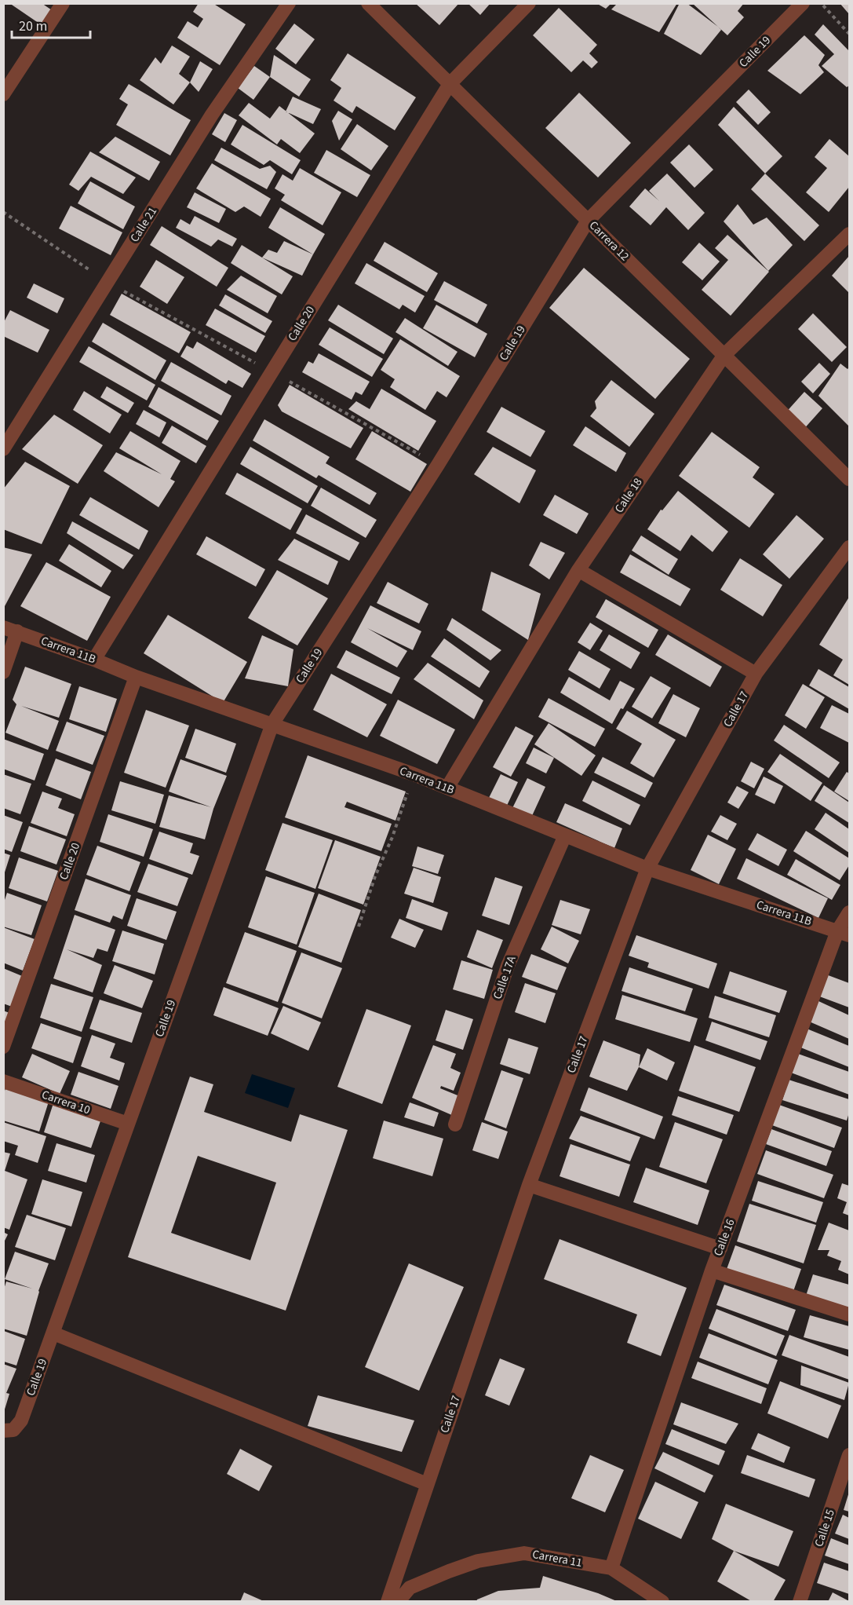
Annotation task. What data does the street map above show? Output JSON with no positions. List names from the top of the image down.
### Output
{
  "streets": {
    "street": [
      "Calle 19",
      "Calle 21",
      "Carrera 12",
      "Calle 20",
      "Calle 18",
      "Carrera 11B",
      "Calle 17",
      "Calle 17A",
      "Carrera 10",
      "Calle 16",
      "Calle 15",
      "Carrera 11"
    ]
  },
  "crossings": [
    ["Calle 19", "Carrera 12"],
    ["Calle 19", "Carrera 11B"],
    ["Calle 19", "Carrera 10"],
    ["Carrera 12", "Calle 20"],
    ["Carrera 12", "Calle 18"],
    ["Calle 20", "Carrera 11B"],
    ["Calle 18", "Carrera 11B"],
    ["Carrera 11B", "Calle 17"],
    ["Carrera 11B", "Calle 17A"],
    ["Carrera 11B", "Calle 16"],
    ["Calle 16", "Carrera 11"]
  ],
  "scale_bar": "20 m"
}
